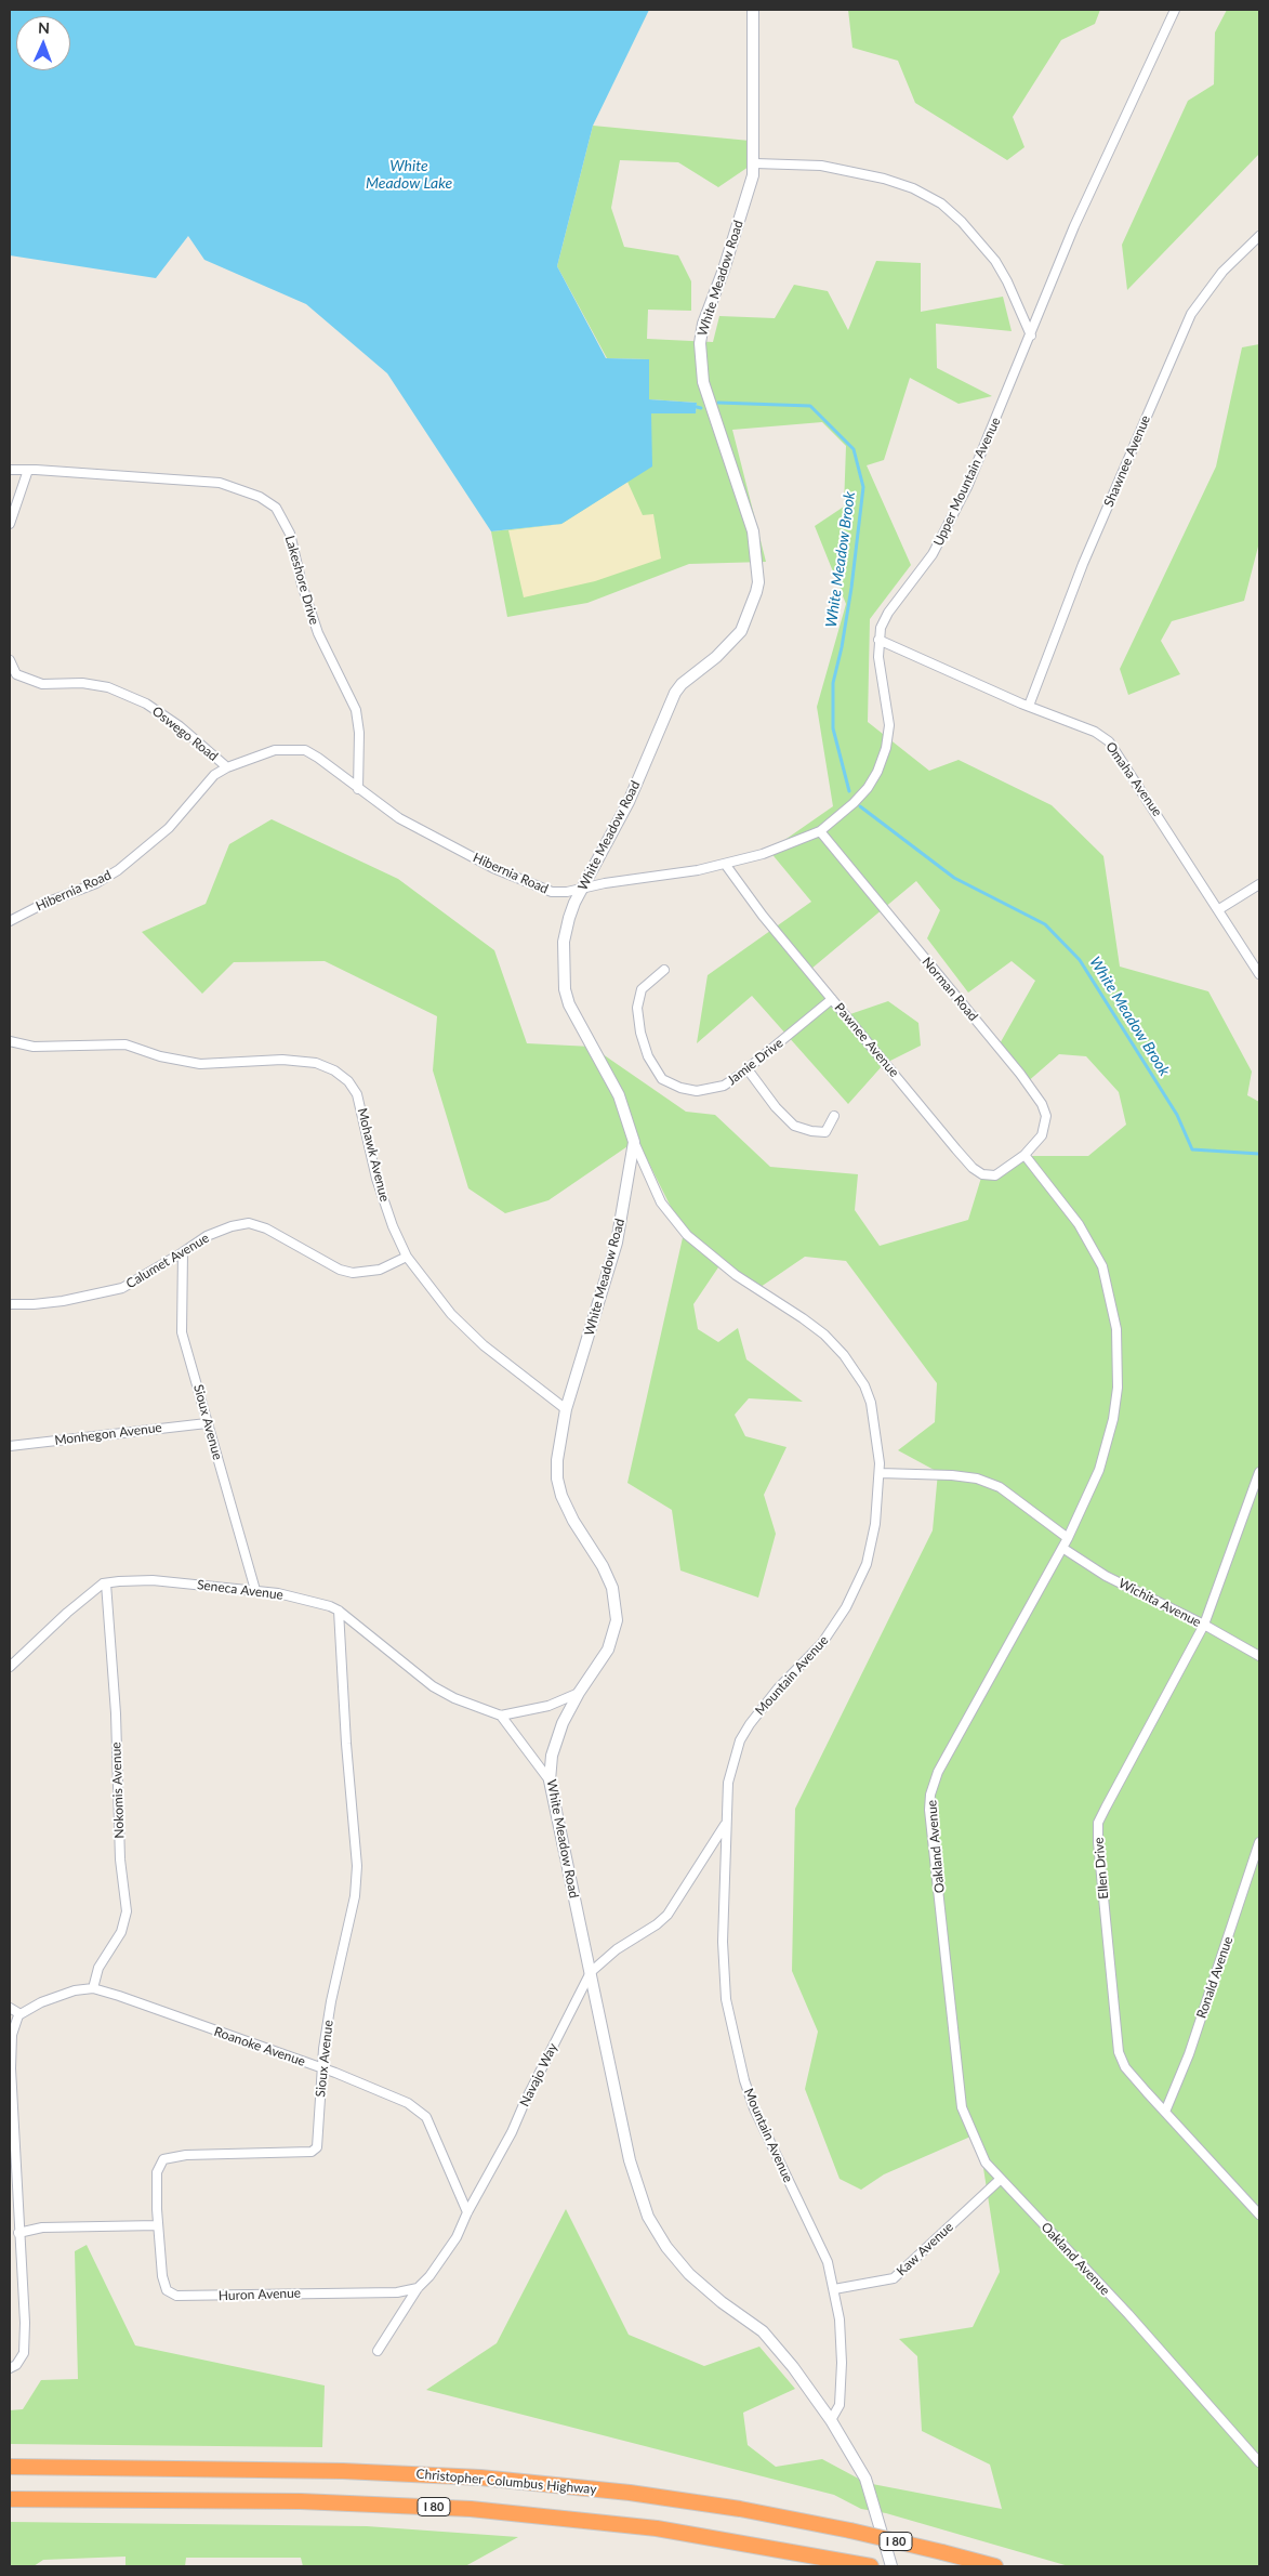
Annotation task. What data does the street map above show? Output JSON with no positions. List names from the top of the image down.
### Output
{
  "streets": {
    "highway": ["Christopher Columbus Highway", "I 80"],
    "street": [
      "White Meadow Road",
      "Shawnee Avenue",
      "Upper Mountain Avenue",
      "Lakeshore Drive",
      "Oswego Road",
      "Omaha Avenue",
      "Hibernia Road",
      "Norman Road",
      "Pawnee Avenue",
      "Jamie Drive",
      "Mohawk Avenue",
      "Calumet Avenue",
      "Sioux Avenue",
      "Monhegon Avenue",
      "Seneca Avenue",
      "Wichita Avenue",
      "Mountain Avenue",
      "Nokomis Avenue",
      "Oakland Avenue",
      "Ellen Drive",
      "Ronald Avenue",
      "Roanoke Avenue",
      "Navajo Way",
      "Kaw Avenue",
      "Huron Avenue"
    ]
  },
  "crossings": [
    ["White Meadow Road", "Upper Mountain Avenue"],
    ["White Meadow Road", "Hibernia Road"],
    ["White Meadow Road", "Mohawk Avenue"],
    ["White Meadow Road", "Mountain Avenue"],
    ["White Meadow Road", "Navajo Way"],
    ["Shawnee Avenue", "Omaha Avenue"],
    ["Upper Mountain Avenue", "Omaha Avenue"],
    ["Upper Mountain Avenue", "Hibernia Road"],
    ["Upper Mountain Avenue", "Norman Road"],
    ["Upper Mountain Avenue", "Pawnee Avenue"],
    ["Lakeshore Drive", "Oswego Road"],
    ["Lakeshore Drive", "Hibernia Road"],
    ["Oswego Road", "Hibernia Road"],
    ["Norman Road", "Pawnee Avenue"],
    ["Norman Road", "Oakland Avenue"],
    ["Pawnee Avenue", "Jamie Drive"],
    ["Pawnee Avenue", "Oakland Avenue"],
    ["Mohawk Avenue", "Calumet Avenue"],
    ["Calumet Avenue", "Sioux Avenue"],
    ["Sioux Avenue", "Monhegon Avenue"],
    ["Sioux Avenue", "Seneca Avenue"],
    ["Sioux Avenue", "Roanoke Avenue"],
    ["Sioux Avenue", "Huron Avenue"],
    ["Seneca Avenue", "Nokomis Avenue"],
    ["Wichita Avenue", "Oakland Avenue"],
    ["Wichita Avenue", "Ellen Drive"],
    ["Mountain Avenue", "Navajo Way"],
    ["Mountain Avenue", "Kaw Avenue"],
    ["Nokomis Avenue", "Roanoke Avenue"],
    ["Oakland Avenue", "Kaw Avenue"],
    ["Ellen Drive", "Ronald Avenue"],
    ["Roanoke Avenue", "Navajo Way"],
    ["Navajo Way", "Huron Avenue"]
  ],
  "water": ["White Meadow Lake", "White Meadow Brook"],
  "north": "top"
}
